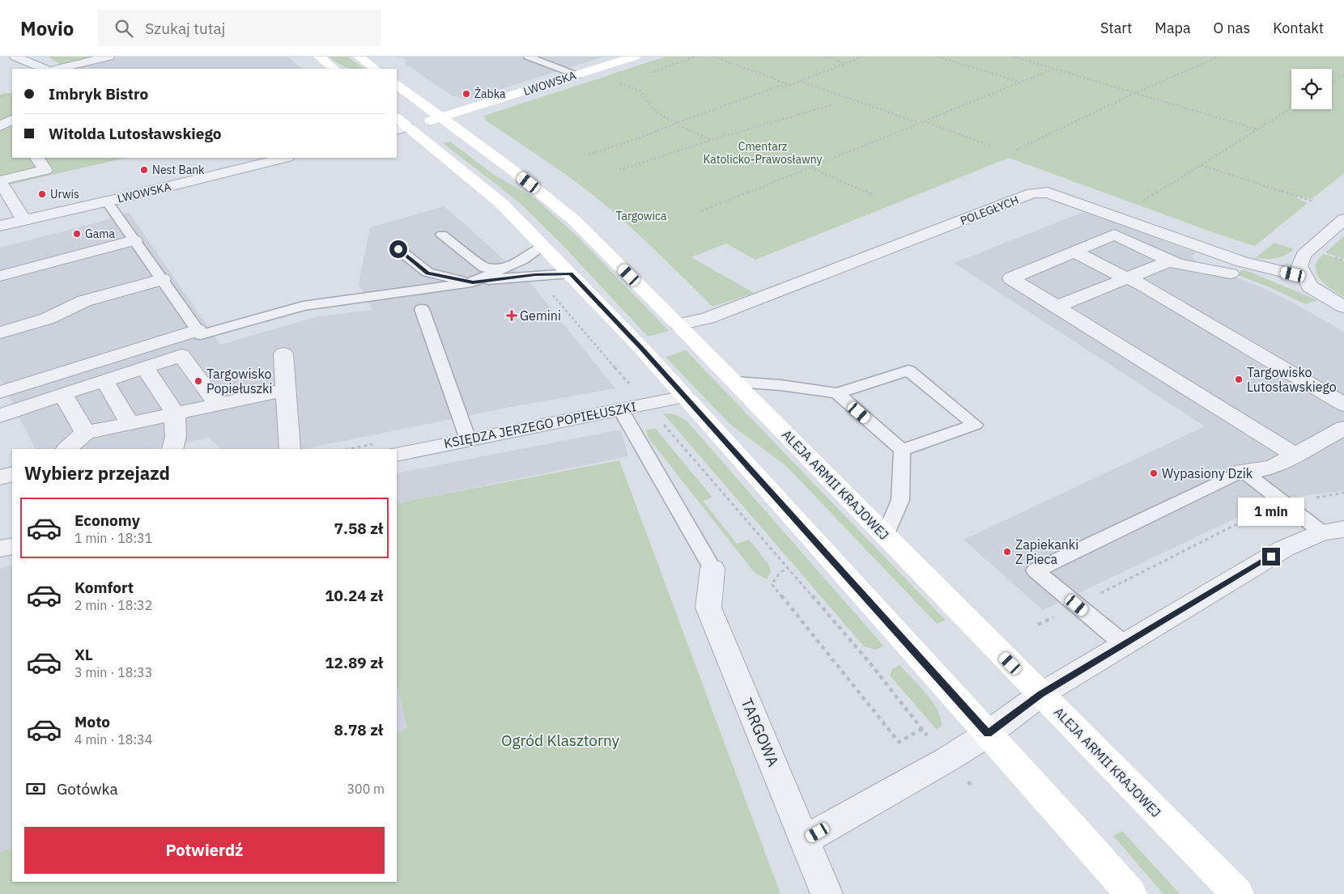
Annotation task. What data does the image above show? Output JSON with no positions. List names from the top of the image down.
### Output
{
  "streets": {
    "main road": ["LWOWSKA", "ALEJA ARMII KRAJOWEJ"],
    "street": ["POLEGŁYCH", "KSIĘDZA JERZEGO POPIEŁUSZKI", "TARGOWA"]
  },
  "crossings": [
    ["LWOWSKA", "ALEJA ARMII KRAJOWEJ"],
    ["POLEGŁYCH", "ALEJA ARMII KRAJOWEJ"]
  ],
  "parks": ["Cmentarz Katolicko-Prawosławny", "Targowica", "Ogród Klasztorny"],
  "places": {
    "other": [
      "Żabka",
      "Nest Bank",
      "Urwis",
      "Gama",
      "Targowisko Lutosławskiego",
      "Targowisko Popiełuszki",
      "Wypasiony Dzik",
      "Zapiekanki Z Pieca"
    ],
    "health": ["Gemini"]
  },
  "page": {
    "header": "Movio",
    "search": "Szukaj tutaj",
    "nav": [
      "Start",
      "Mapa",
      "O nas",
      "Kontakt"
    ],
    "banner": ["Imbryk Bistro", "Witolda Lutosławskiego"],
    "heading": "Wybierz przejazd",
    "bubble": "1 min",
    "list": [
      {
        "name": "Economy",
        "note": "1 min · 18:31",
        "value": "7.58 zł"
      },
      {
        "name": "Komfort",
        "note": "2 min · 18:32",
        "value": "10.24 zł"
      },
      {
        "name": "XL",
        "note": "3 min · 18:33",
        "value": "12.89 zł"
      },
      {
        "name": "Moto",
        "note": "4 min · 18:34",
        "value": "8.78 zł"
      }
    ],
    "pay": ["Gotówka", "300 m"],
    "buttons": "Potwierdź"
  }
}
